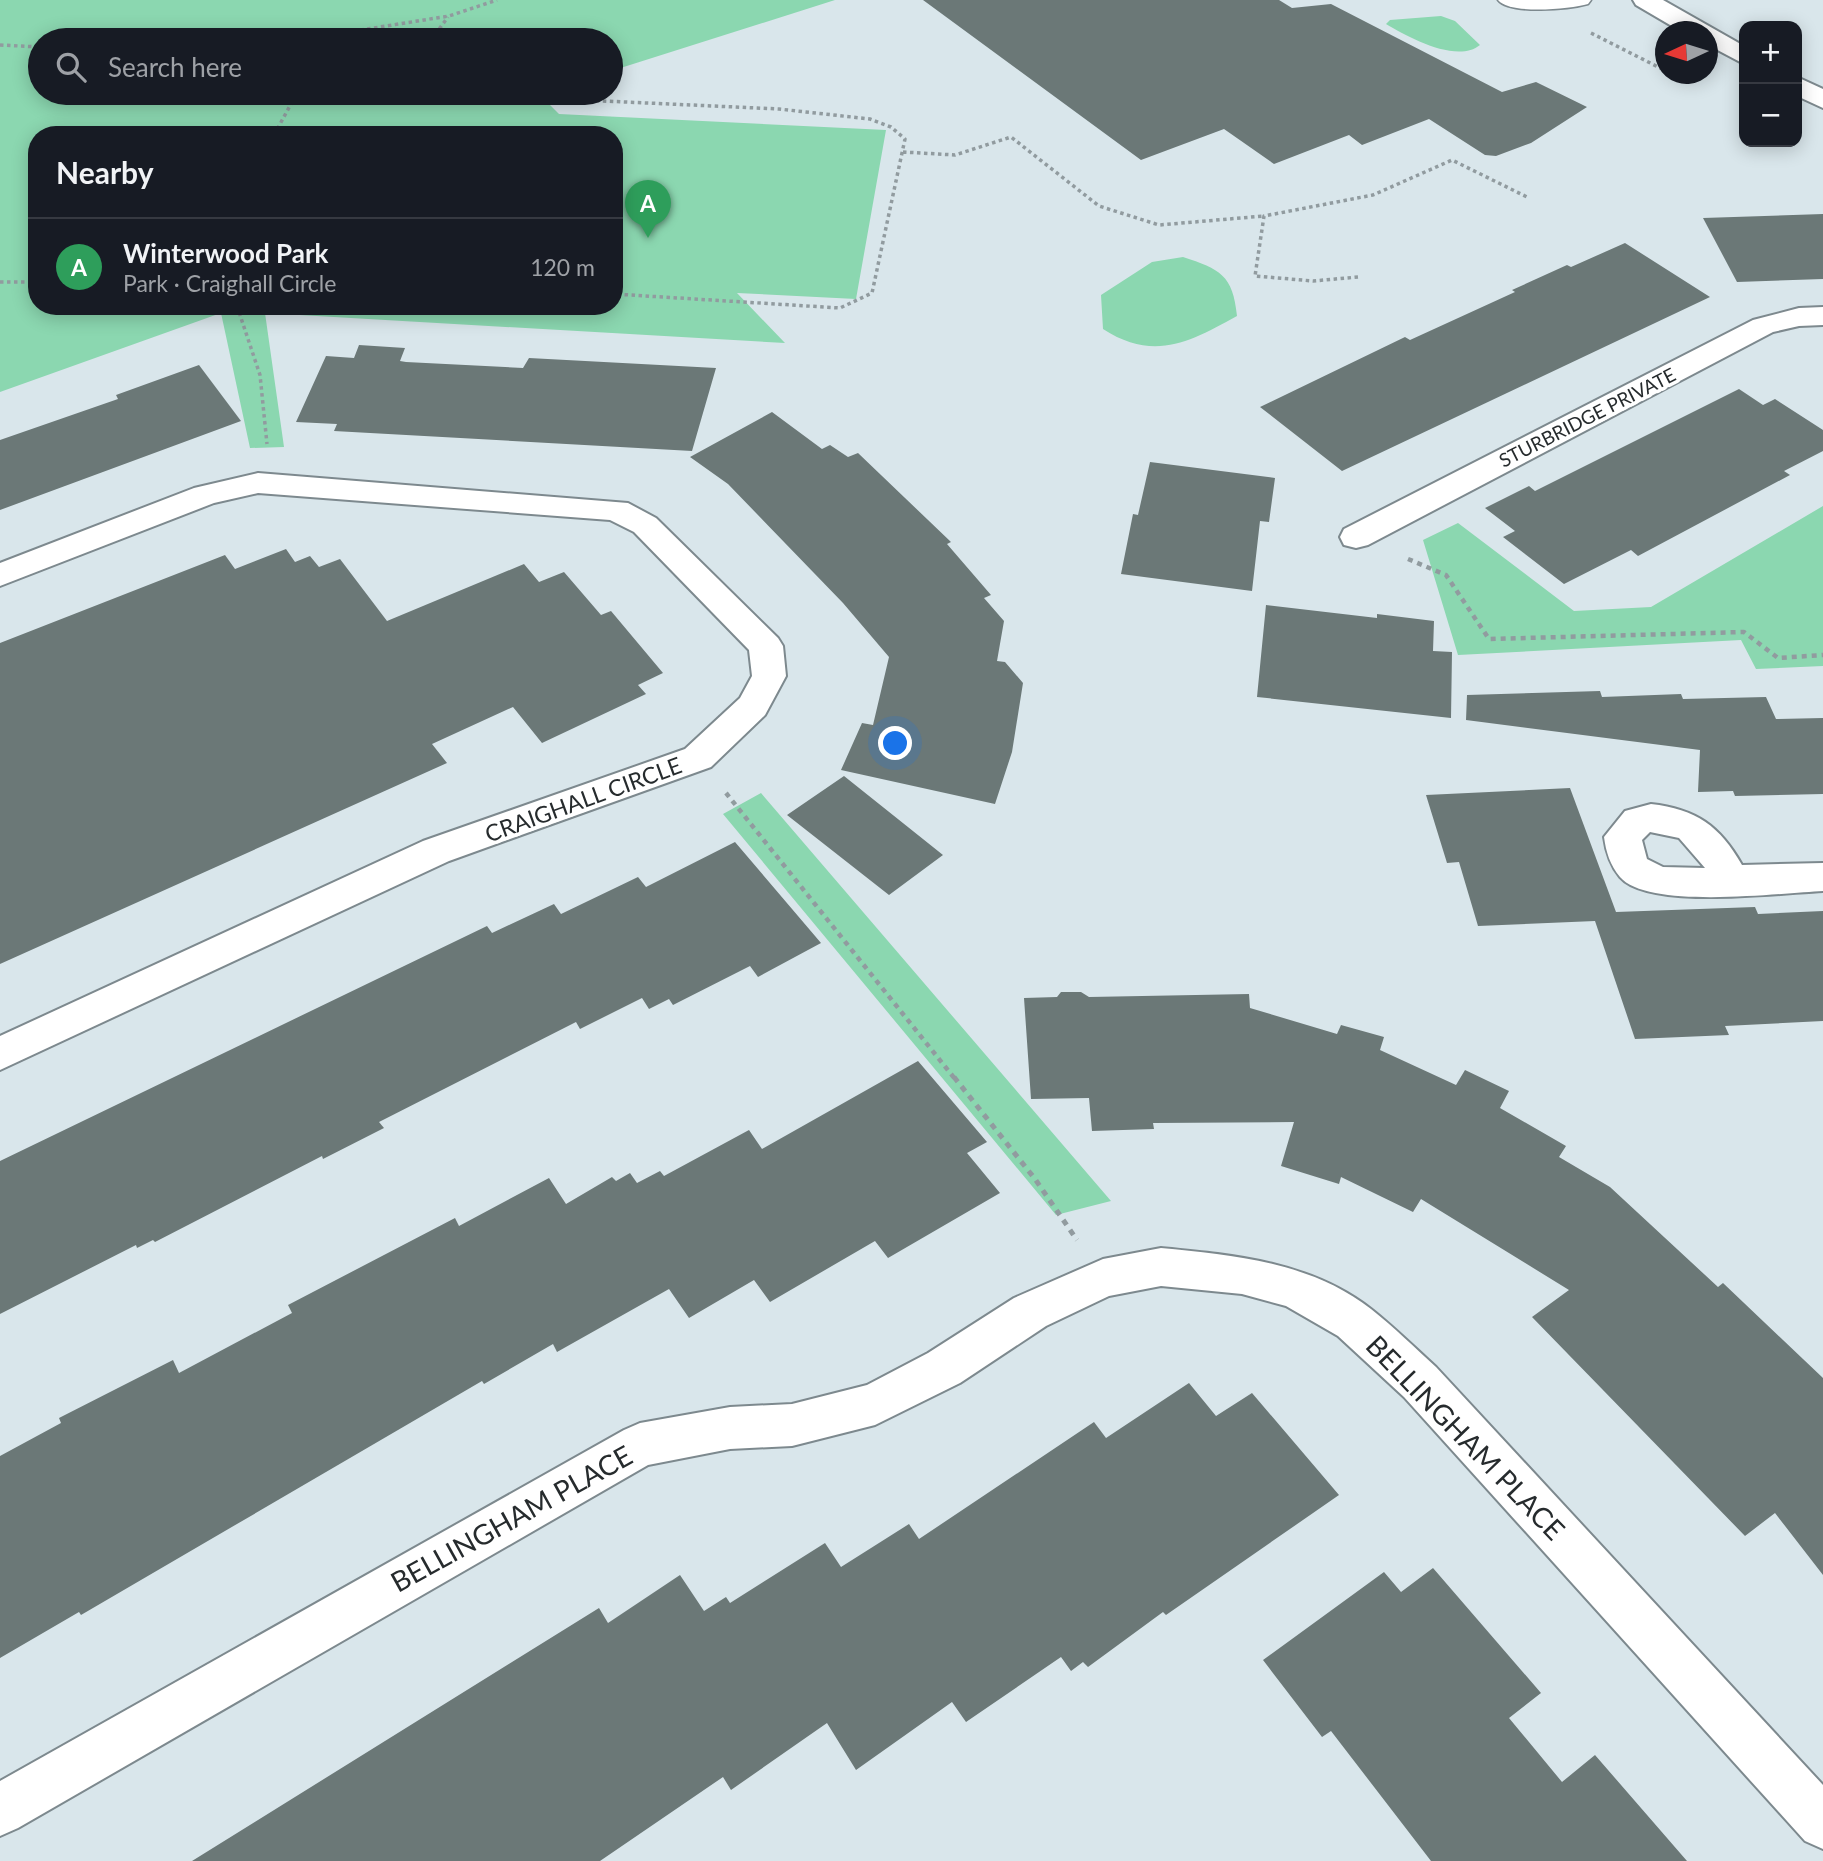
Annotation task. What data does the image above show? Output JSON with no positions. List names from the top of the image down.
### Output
{
  "streets": {
    "street": ["STURBRIDGE PRIVATE", "CRAIGHALL CIRCLE", "BELLINGHAM PLACE"]
  },
  "north": "left",
  "page": {
    "map_buttons": ["+", "−"],
    "search": "Search here",
    "heading": "Nearby",
    "pins": "A",
    "list": [
      {
        "mark": "A",
        "name": "Winterwood Park",
        "note": "Park · Craighall Circle",
        "value": "120 m"
      }
    ]
  }
}
